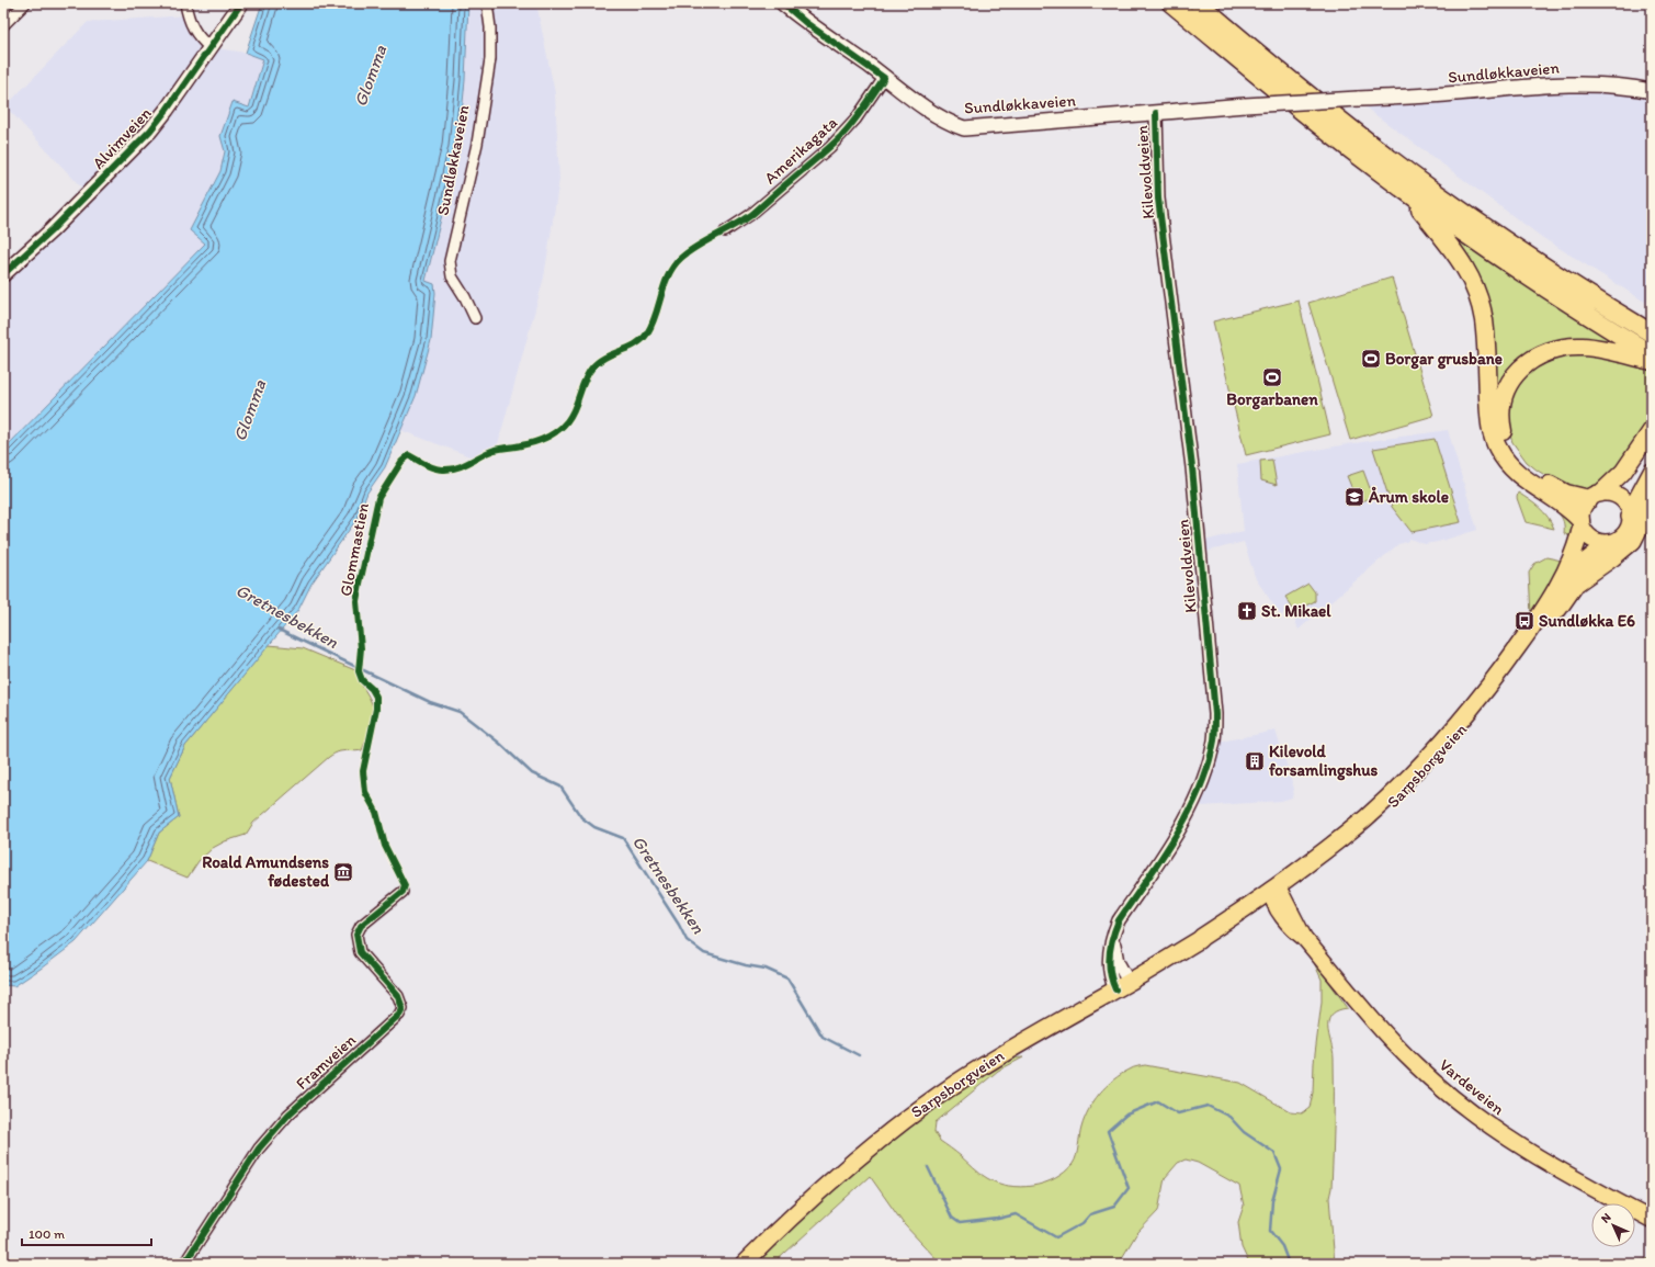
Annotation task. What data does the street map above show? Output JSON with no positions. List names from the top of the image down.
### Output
{
  "streets": {
    "highway": ["Sarpsborgveien"],
    "main road": ["Sundløkkaveien", "Alvimveien", "Vardeveien"],
    "street": ["Amerikagata", "Kilevoldveien", "Framveien"],
    "cycle path": ["Glommastien"]
  },
  "crossings": [
    ["Sundløkkaveien", "Amerikagata"],
    ["Sundløkkaveien", "Kilevoldveien"],
    ["Kilevoldveien", "Sarpsborgveien"],
    ["Sarpsborgveien", "Vardeveien"]
  ],
  "water": ["Glomma", "Gretnesbekken"],
  "places": {
    "sports": ["Borgar grusbane", "Borgarbanen"],
    "school or university": ["Årum skole"],
    "church": ["St. Mikael"],
    "bus stop": ["Sundløkka E6"],
    "building": ["Kilevold forsamlingshus"],
    "museum": ["Roald Amundsens fødested"]
  },
  "scale_bar": "100 m",
  "north": "top left"
}
